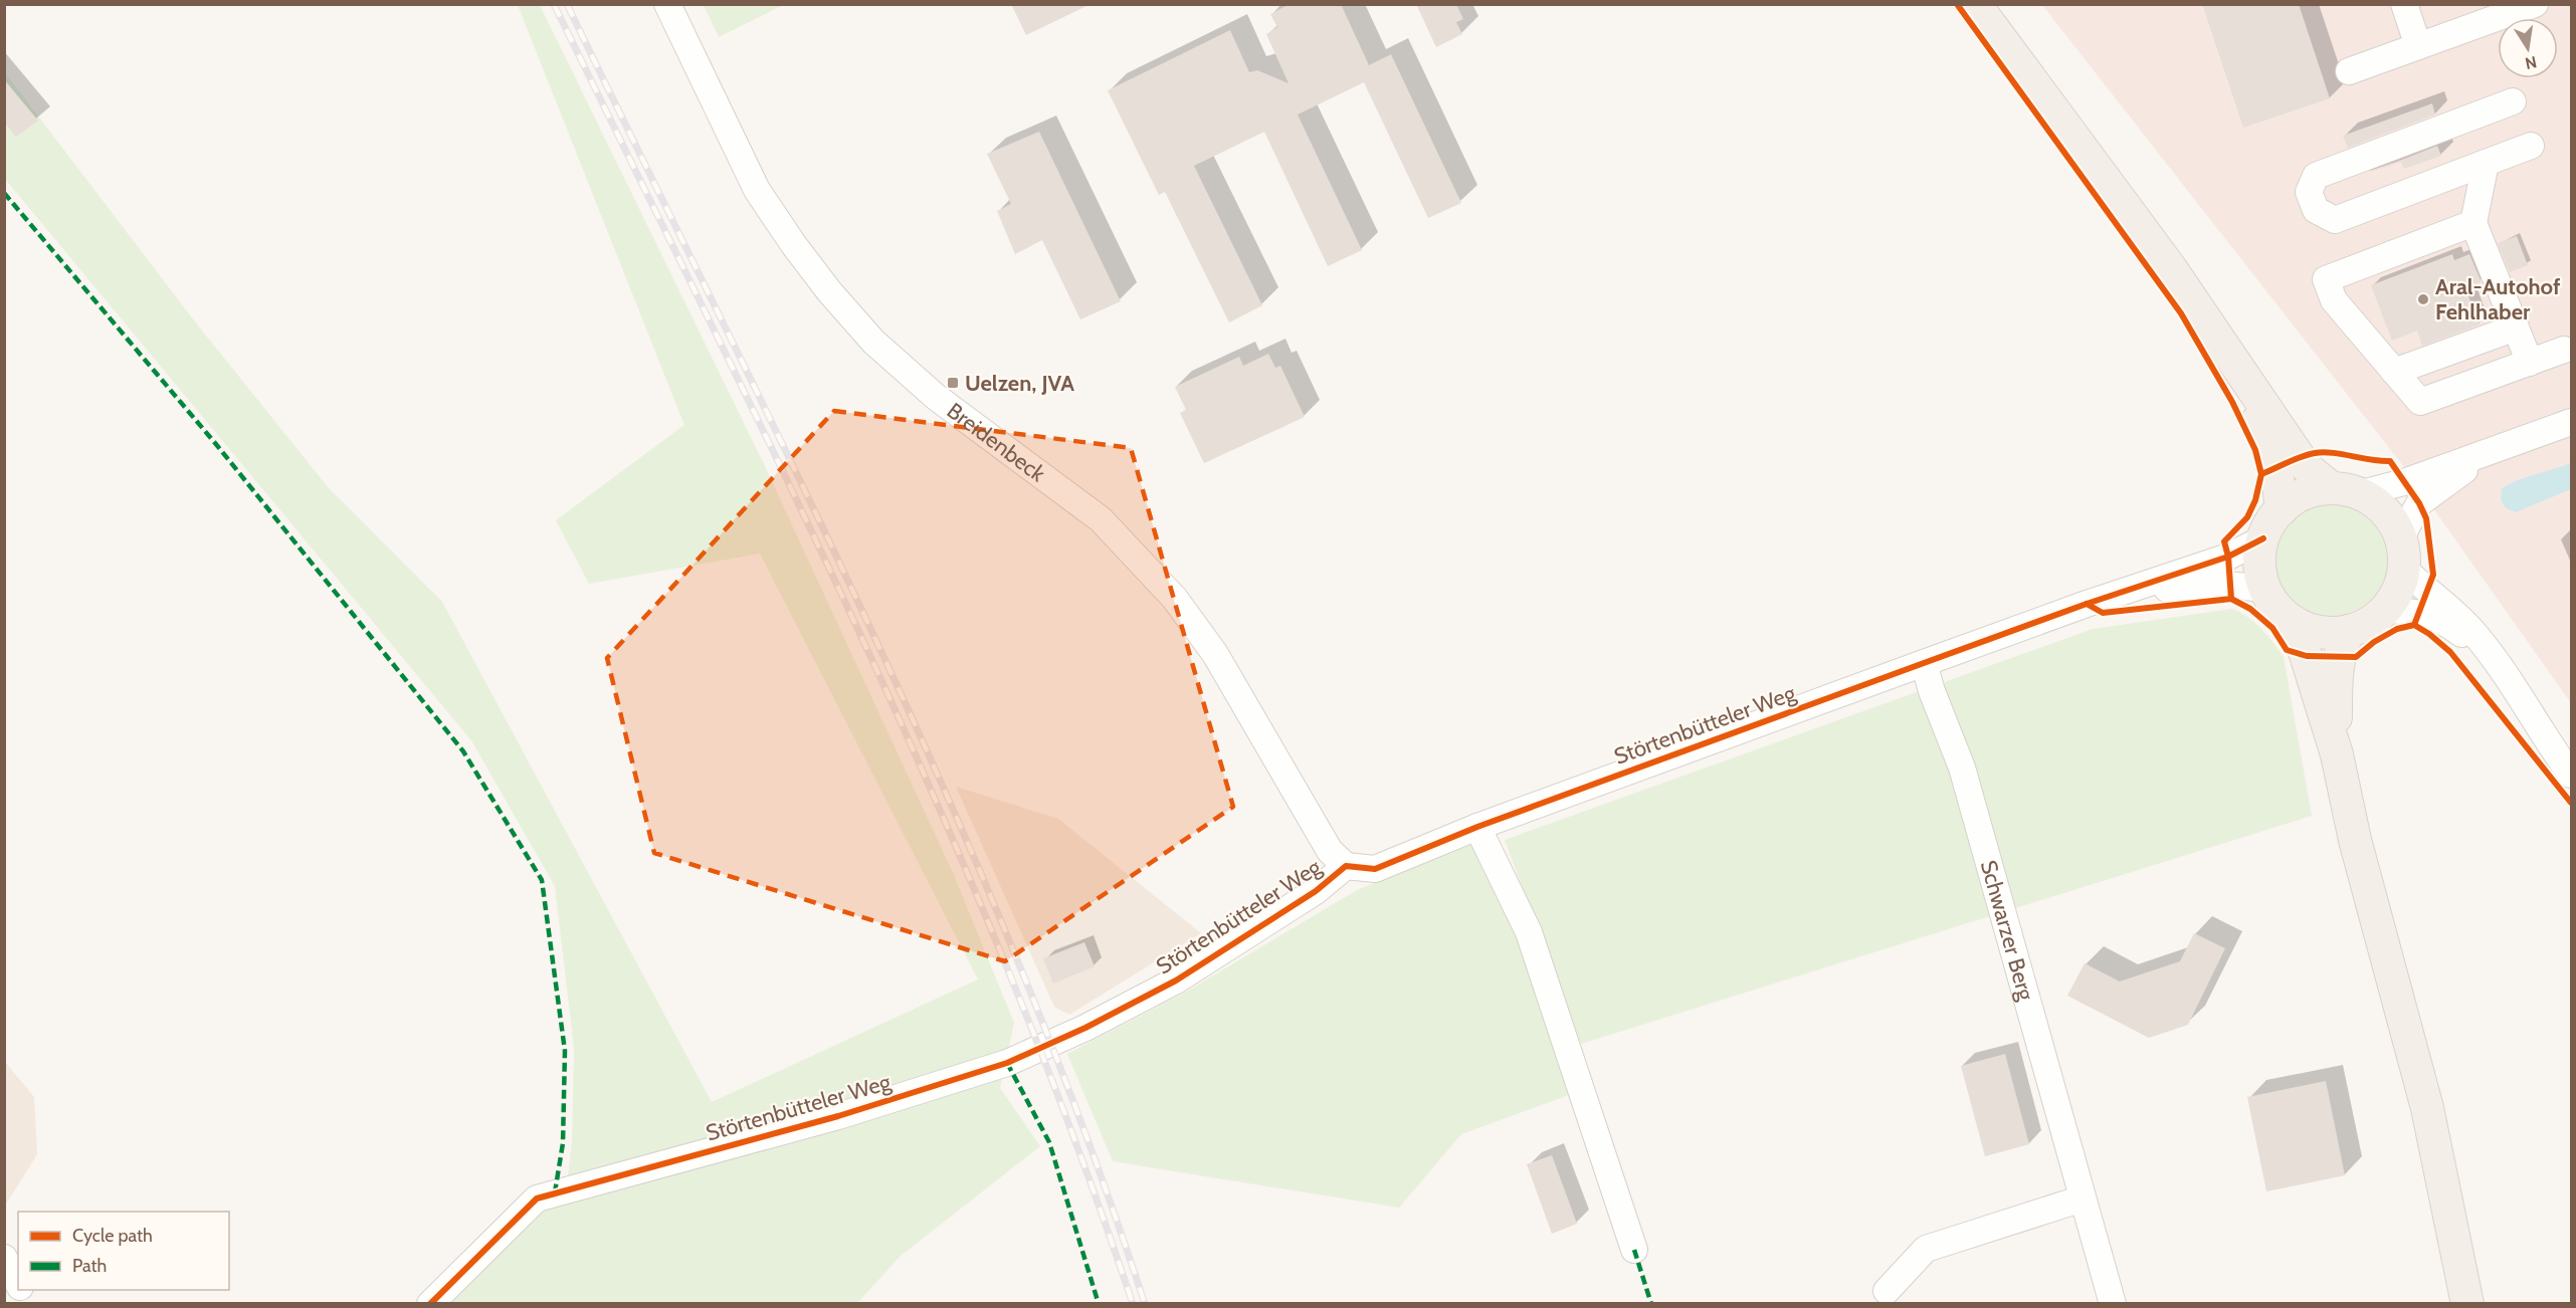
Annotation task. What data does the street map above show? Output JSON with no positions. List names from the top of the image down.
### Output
{
  "streets": {
    "street": ["Breidenbeck", "Störtenbütteler Weg", "Schwarzer Berg"]
  },
  "crossings": [
    ["Breidenbeck", "Störtenbütteler Weg"],
    ["Störtenbütteler Weg", "Schwarzer Berg"]
  ],
  "places": {
    "other": ["Aral-Autohof Fehlhaber"],
    "transit": ["Uelzen, JVA"]
  },
  "legend": ["Cycle path", "Path"],
  "north": "bottom"
}
